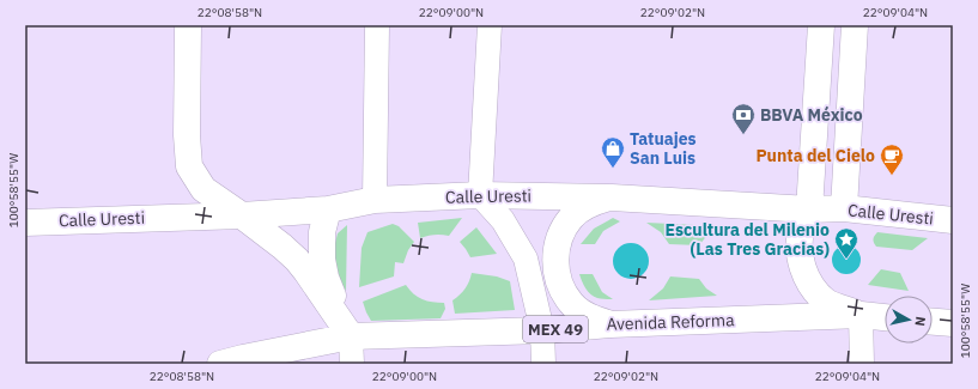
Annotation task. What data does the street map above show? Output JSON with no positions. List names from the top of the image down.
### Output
{
  "streets": {
    "main road": ["Calle Uresti", "Avenida Reforma", "MEX 49"]
  },
  "places": {
    "bank": ["BBVA México"],
    "shop": ["Tatuajes San Luis"],
    "cafe": ["Punta del Cielo"],
    "place": ["Escultura del Milenio (Las Tres Gracias)"]
  },
  "north": "right",
  "coordinates": [
    "22°08'58\"N",
    "22°09'00\"N",
    "22°09'02\"N",
    "22°09'04\"N",
    "100°58'55\"W"
  ]
}
